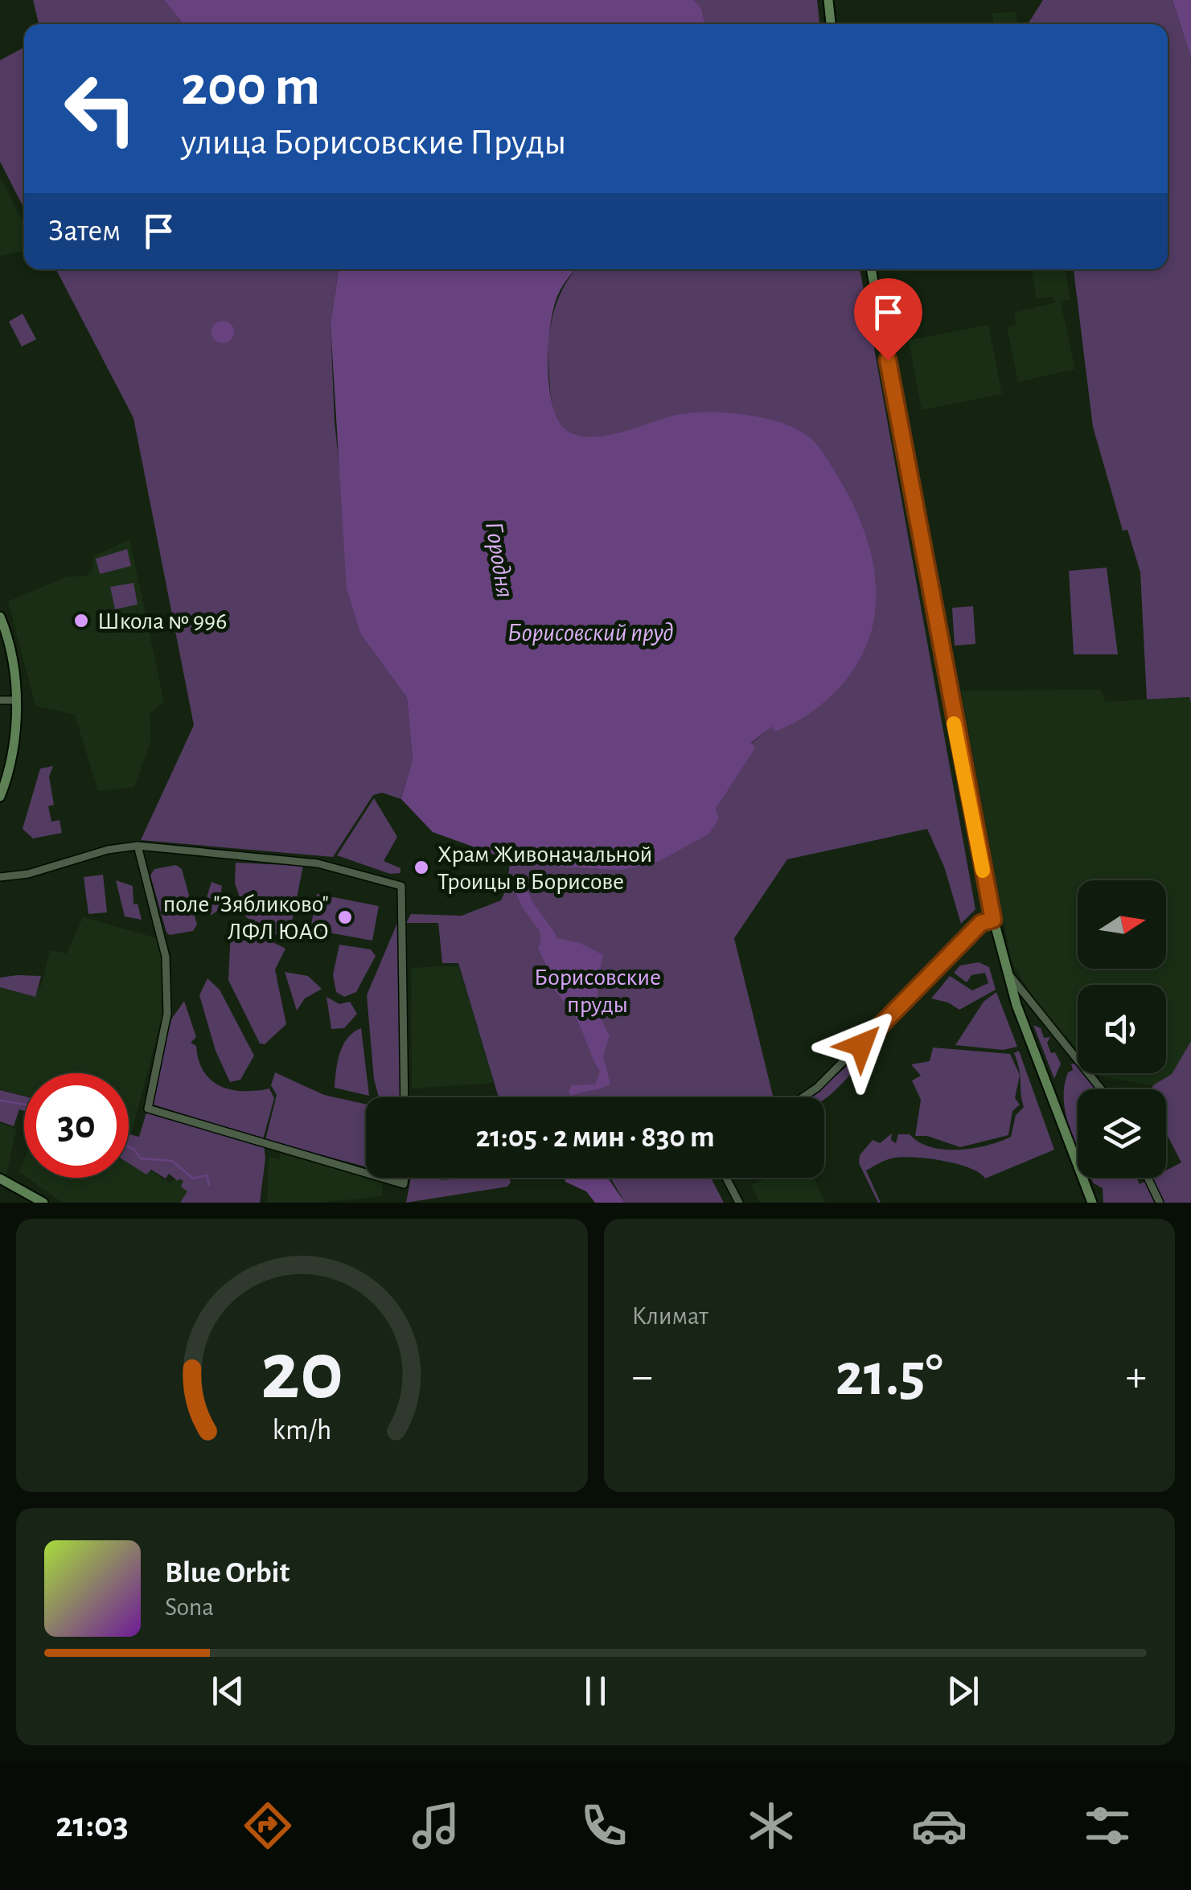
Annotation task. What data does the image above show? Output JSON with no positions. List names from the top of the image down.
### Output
{
  "water": ["Городня", "Борисовский пруд"],
  "parks": ["Борисовские пруды"],
  "places": ["Школа № 996", "Храм Живоначальной Троицы в Борисове", "поле \"Зябликово\" ЛФЛ ЮАО"],
  "north": "right",
  "page": {
    "turn": ["200 m", "улица Борисовские Пруды"],
    "then": "Затем",
    "limit": "30",
    "trip": "21:05 · 2 мин · 830 m",
    "tile": "Климат",
    "heat": ["−", "21.5°", "+"],
    "song": ["Blue Orbit", "Sona"],
    "tabs": "21:03",
    "gauge": ["20", "km/h"]
  }
}
